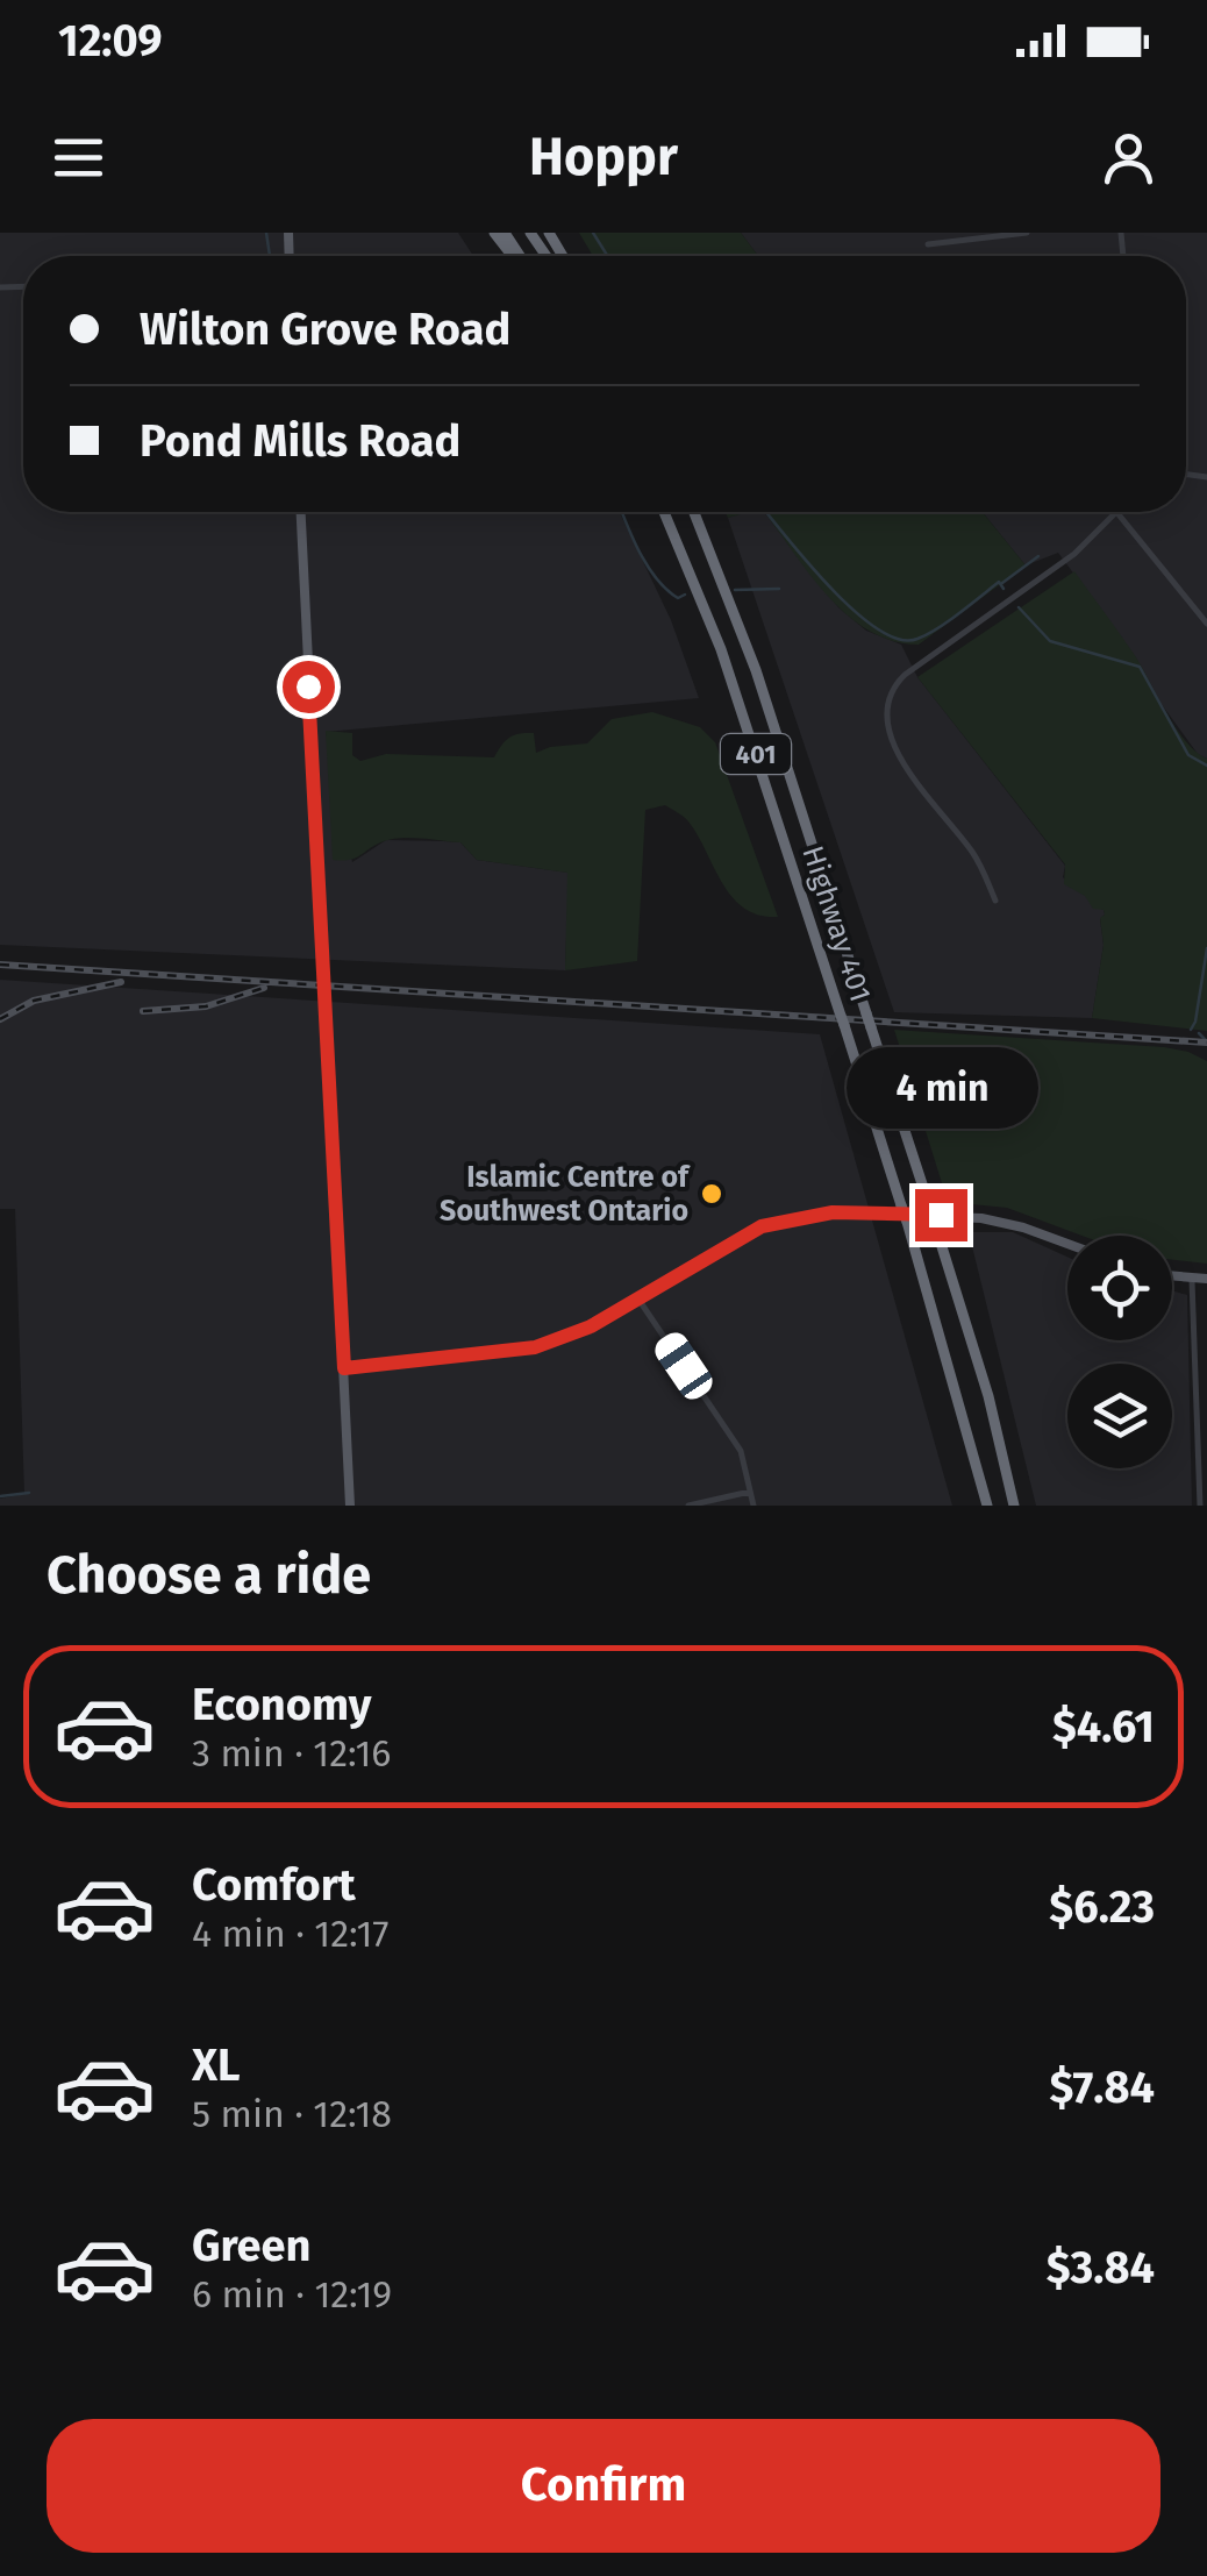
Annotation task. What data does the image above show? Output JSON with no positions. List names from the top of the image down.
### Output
{
  "streets": {
    "highway": ["401", "Highway 401"]
  },
  "places": ["Islamic Centre of Southwest Ontario"],
  "page": {
    "status": "12:09",
    "header": "Hoppr",
    "banner": ["Wilton Grove Road", "Pond Mills Road"],
    "bubble": "4 min",
    "heading": "Choose a ride",
    "list": [
      {
        "name": "Economy",
        "note": "3 min · 12:16",
        "value": "$4.61"
      },
      {
        "name": "Comfort",
        "note": "4 min · 12:17",
        "value": "$6.23"
      },
      {
        "name": "XL",
        "note": "5 min · 12:18",
        "value": "$7.84"
      },
      {
        "name": "Green",
        "note": "6 min · 12:19",
        "value": "$3.84"
      }
    ],
    "buttons": "Confirm"
  }
}
